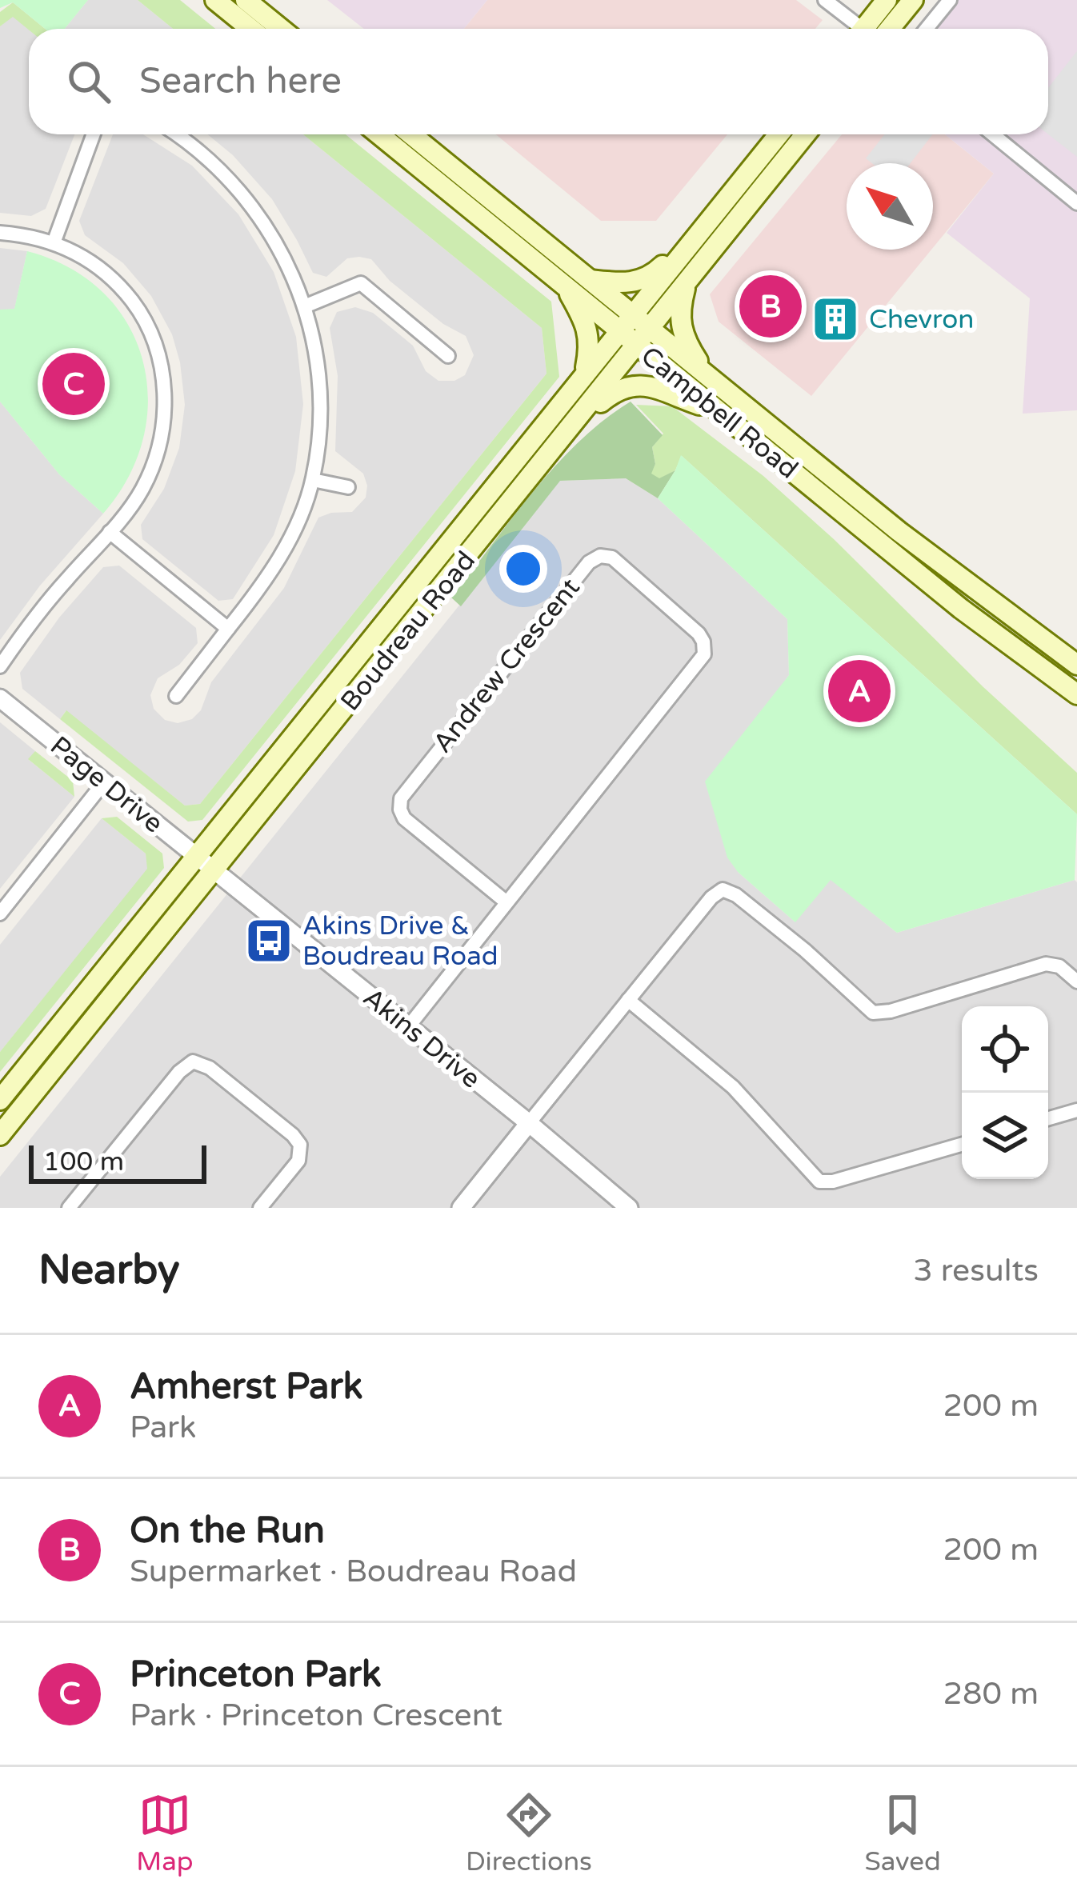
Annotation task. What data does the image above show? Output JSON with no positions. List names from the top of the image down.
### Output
{
  "streets": {
    "main road": ["Campbell Road", "Boudreau Road"],
    "street": ["Andrew Crescent", "Page Drive", "Akins Drive"]
  },
  "crossings": [
    ["Campbell Road", "Boudreau Road"],
    ["Boudreau Road", "Page Drive"],
    ["Boudreau Road", "Akins Drive"],
    ["Andrew Crescent", "Akins Drive"],
    ["Page Drive", "Akins Drive"]
  ],
  "places": {
    "building": ["Chevron"],
    "bus stop": ["Akins Drive & Boudreau Road"]
  },
  "scale_bar": "100 m",
  "north": "top left",
  "page": {
    "search": "Search here",
    "pins": ["B", "C", "A"],
    "scale": "100 m",
    "heading": ["Nearby", "3 results"],
    "list": [
      {
        "mark": "A",
        "name": "Amherst Park",
        "note": "Park",
        "value": "200 m"
      },
      {
        "mark": "B",
        "name": "On the Run",
        "note": "Supermarket · Boudreau Road",
        "value": "200 m"
      },
      {
        "mark": "C",
        "name": "Princeton Park",
        "note": "Park · Princeton Crescent",
        "value": "280 m"
      }
    ],
    "nav": ["Map", "Directions", "Saved"]
  }
}
